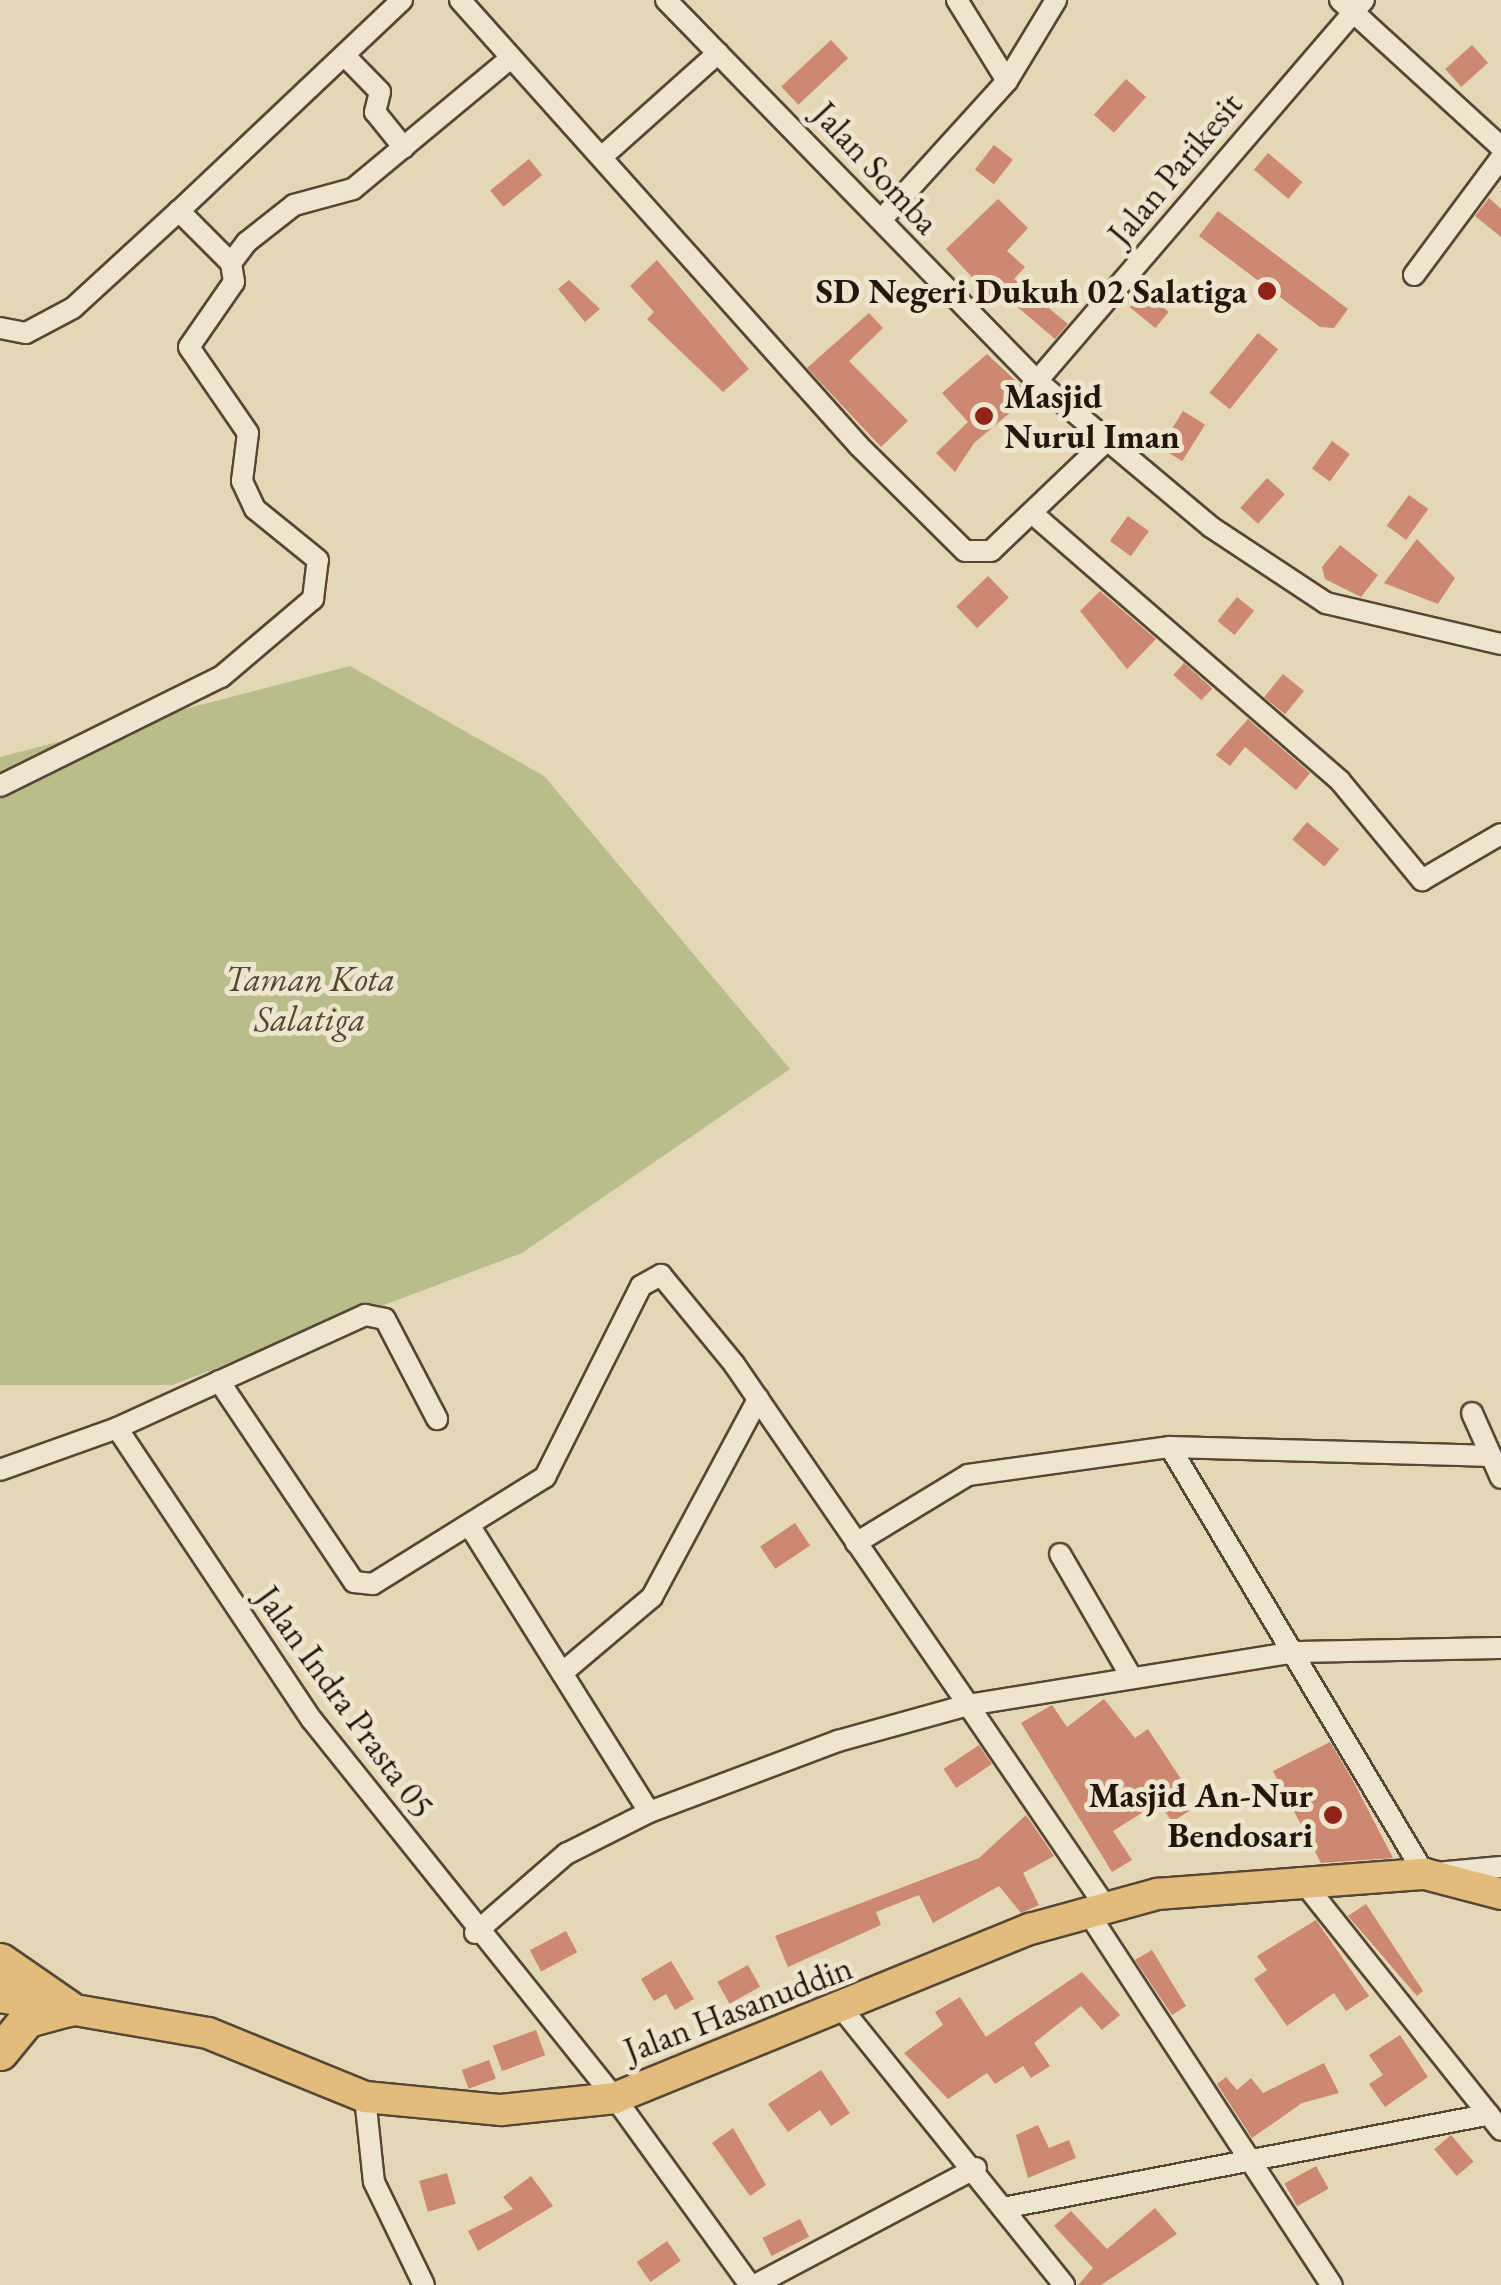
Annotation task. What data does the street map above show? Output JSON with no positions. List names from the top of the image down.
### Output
{
  "streets": {
    "main road": ["Jalan Hasanuddin"],
    "street": ["Jalan Somba", "Jalan Parikesit", "Jalan Indra Prasta 05"]
  },
  "crossings": [
    ["Jalan Somba", "Jalan Parikesit"],
    ["Jalan Indra Prasta 05", "Jalan Hasanuddin"]
  ],
  "parks": ["Taman Kota Salatiga"],
  "places": ["SD Negeri Dukuh 02 Salatiga", "Masjid Nurul Iman", "Masjid An-Nur Bendosari"]
}
